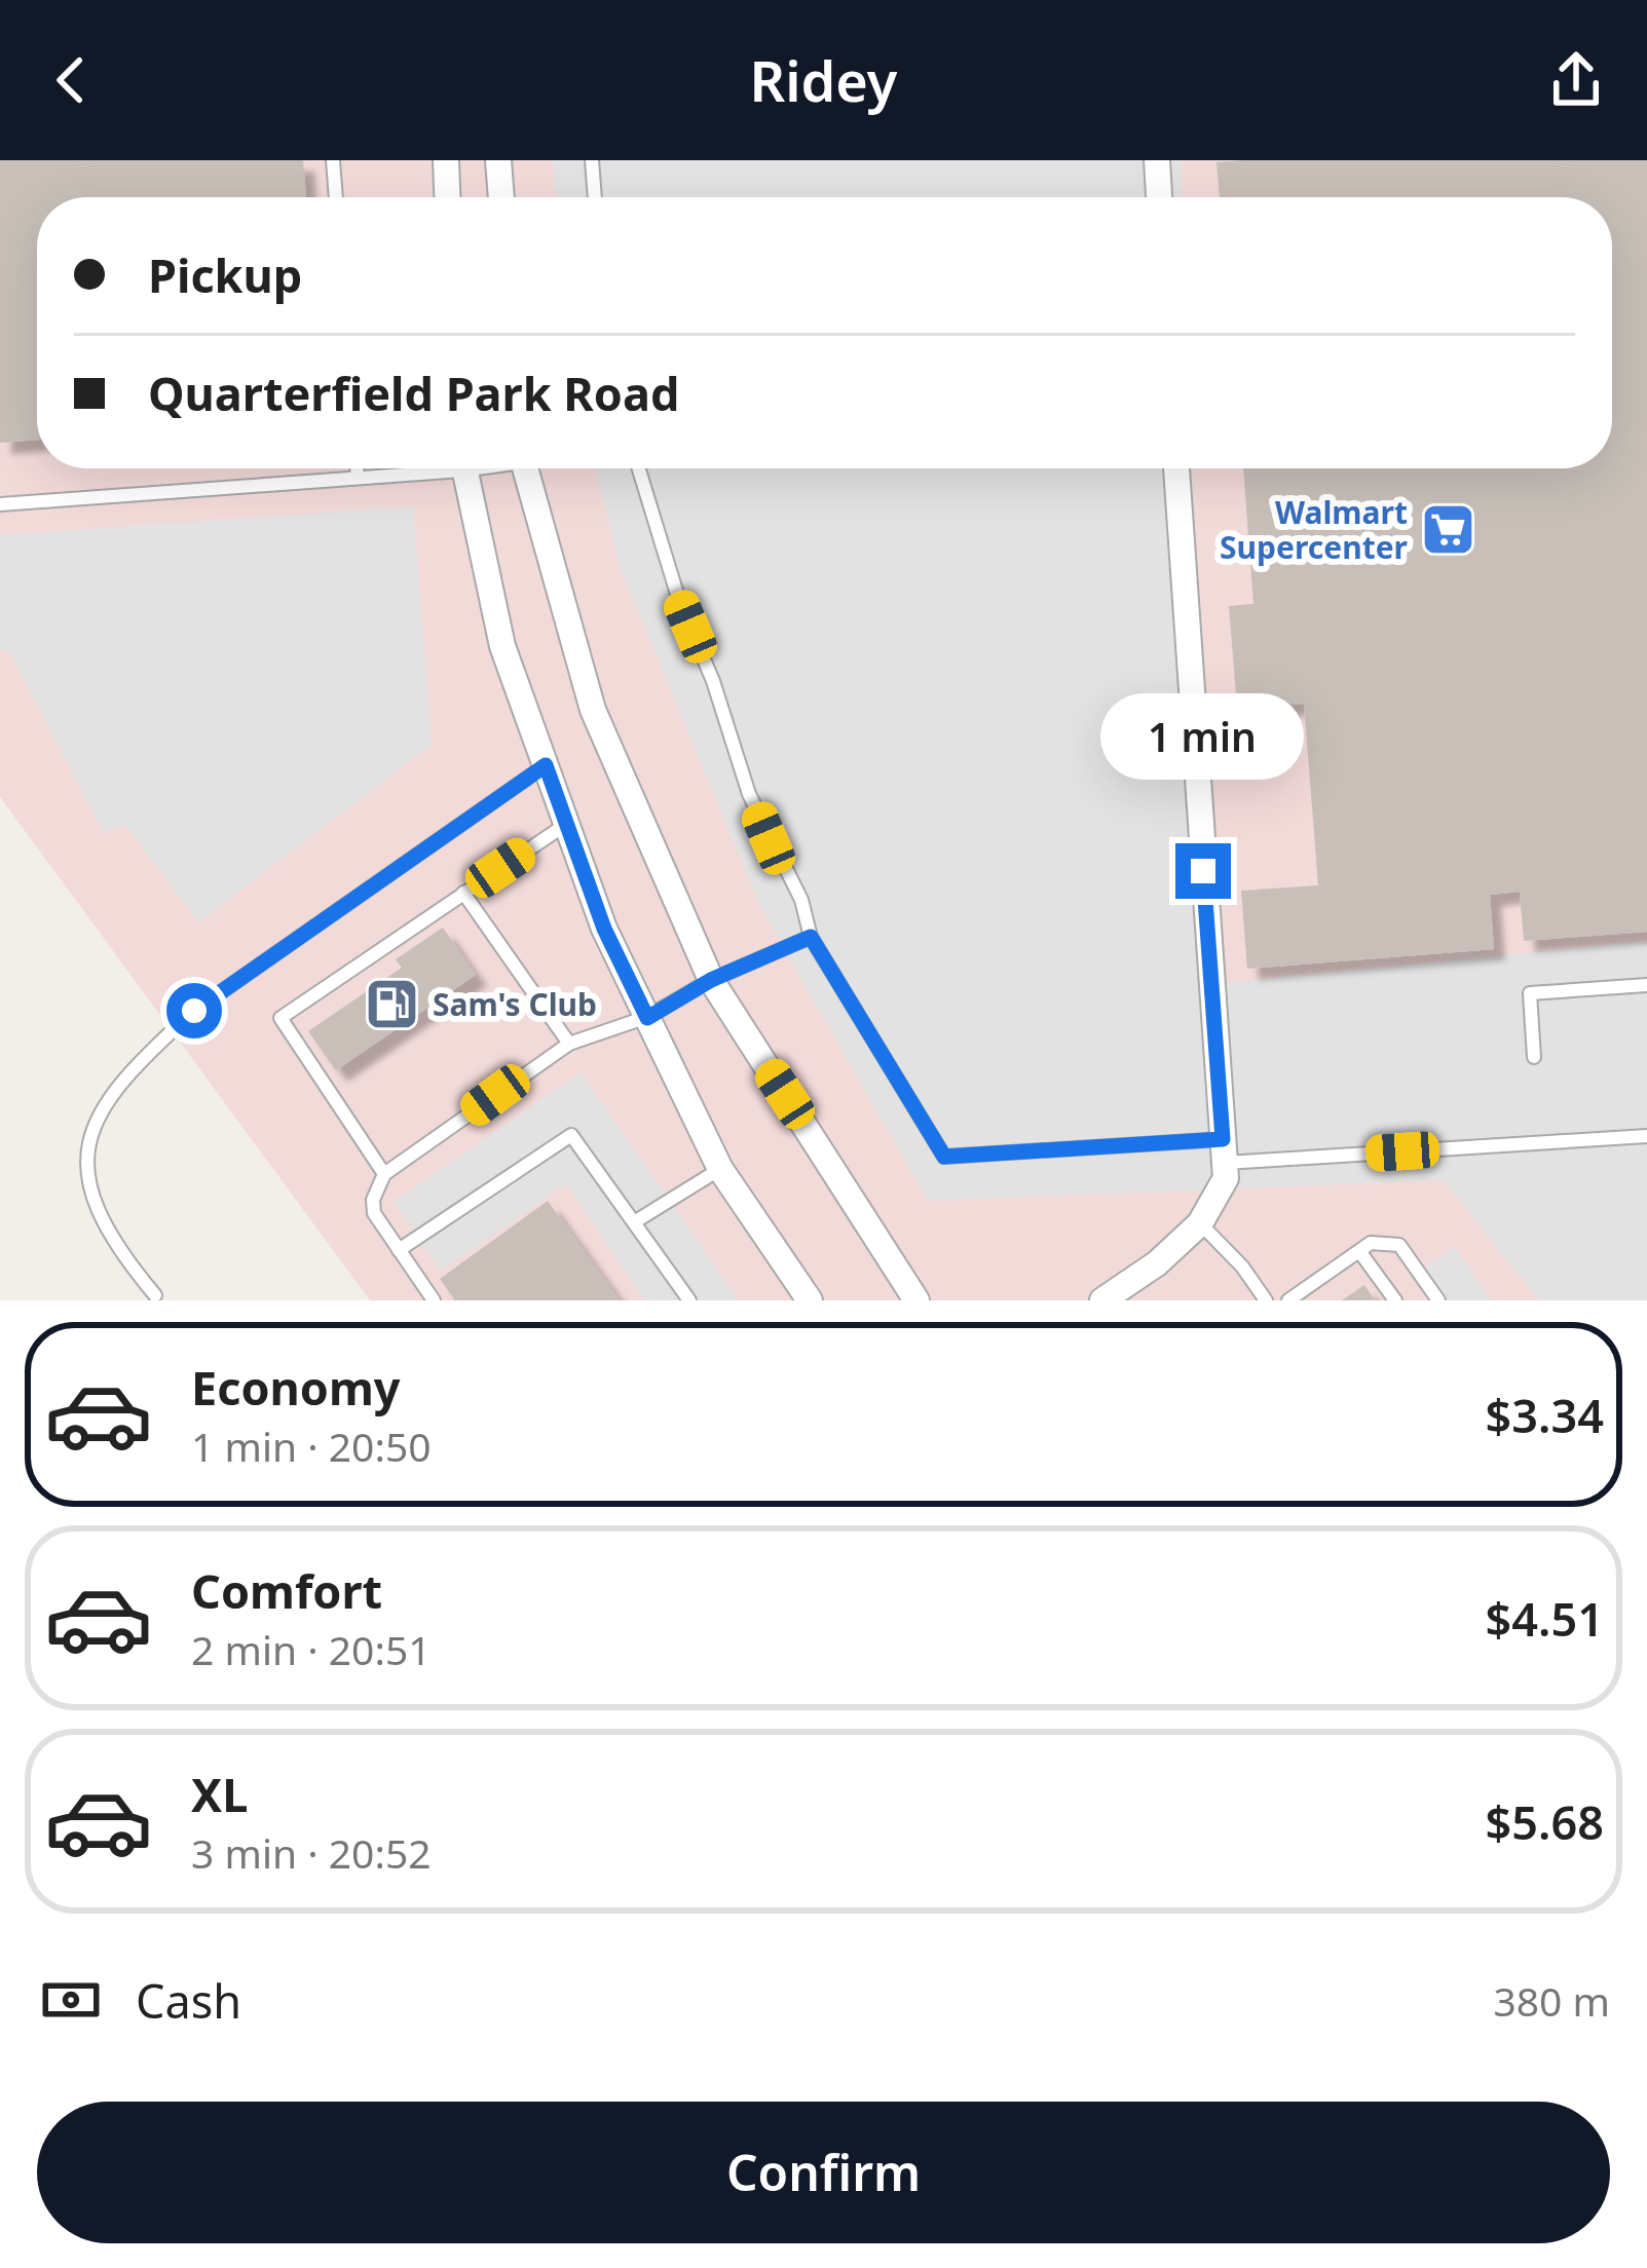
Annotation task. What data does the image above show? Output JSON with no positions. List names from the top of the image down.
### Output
{
  "places": {
    "supermarket": ["Walmart Supercenter"],
    "fuel station": ["Sam's Club"]
  },
  "page": {
    "header": "Ridey",
    "banner": ["Pickup", "Quarterfield Park Road"],
    "bubble": "1 min",
    "list": [
      {
        "name": "Economy",
        "note": "1 min · 20:50",
        "value": "$3.34"
      },
      {
        "name": "Comfort",
        "note": "2 min · 20:51",
        "value": "$4.51"
      },
      {
        "name": "XL",
        "note": "3 min · 20:52",
        "value": "$5.68"
      }
    ],
    "pay": ["Cash", "380 m"],
    "buttons": "Confirm"
  }
}
